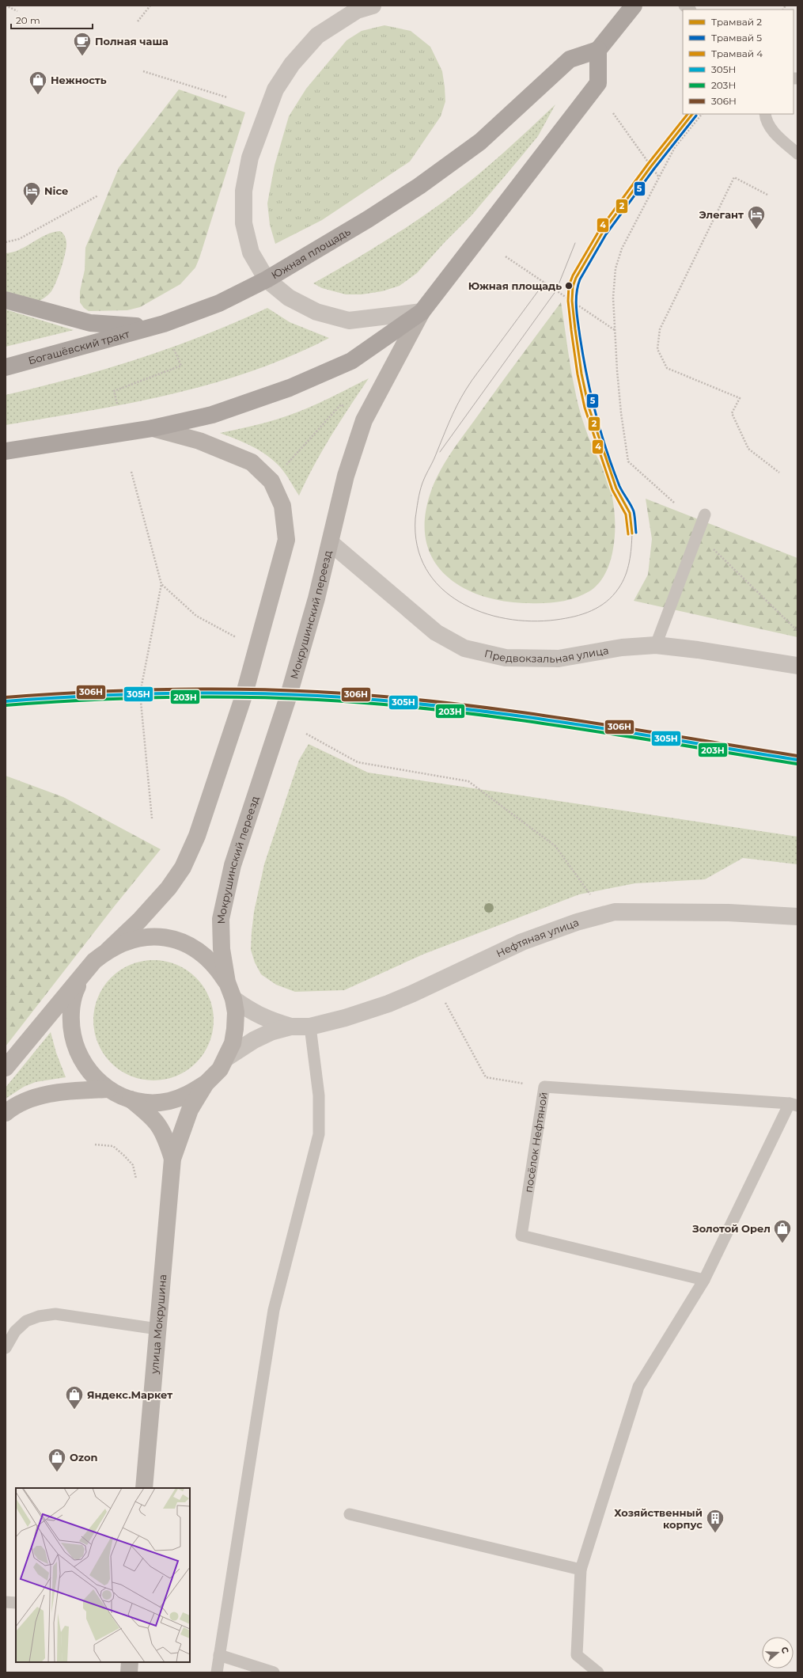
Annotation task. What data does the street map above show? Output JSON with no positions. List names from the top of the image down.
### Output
{
  "streets": {
    "main road": [
      "Южная площадь",
      "Богашёвский тракт",
      "Мокрушинский переезд",
      "улица Мокрушина"
    ],
    "street": ["Предвокзальная улица", "Нефтяная улица"],
    "lane": ["посёлок Нефтяной"]
  },
  "crossings": [
    ["Южная площадь", "Богашёвский тракт"],
    ["Южная площадь", "Мокрушинский переезд"],
    ["Мокрушинский переезд", "Предвокзальная улица"]
  ],
  "places": {
    "cafe": ["Полная чаша"],
    "shop": [
      "Нежность",
      "Золотой Орел",
      "Яндекс.Маркет",
      "Ozon"
    ],
    "hotel": ["Nice", "Элегант"],
    "other": ["Южная площадь"],
    "building": ["Хозяйственный корпус"]
  },
  "lines": [
    "tram line 2",
    "tram line 4",
    "tram line 5",
    "transit line 306Н",
    "transit line 305Н",
    "transit line 203Н"
  ],
  "legend": [
    "Трамвай 2",
    "Трамвай 5",
    "Трамвай 4",
    "305Н",
    "203Н",
    "306Н"
  ],
  "scale_bar": "20 m",
  "north": "right"
}
